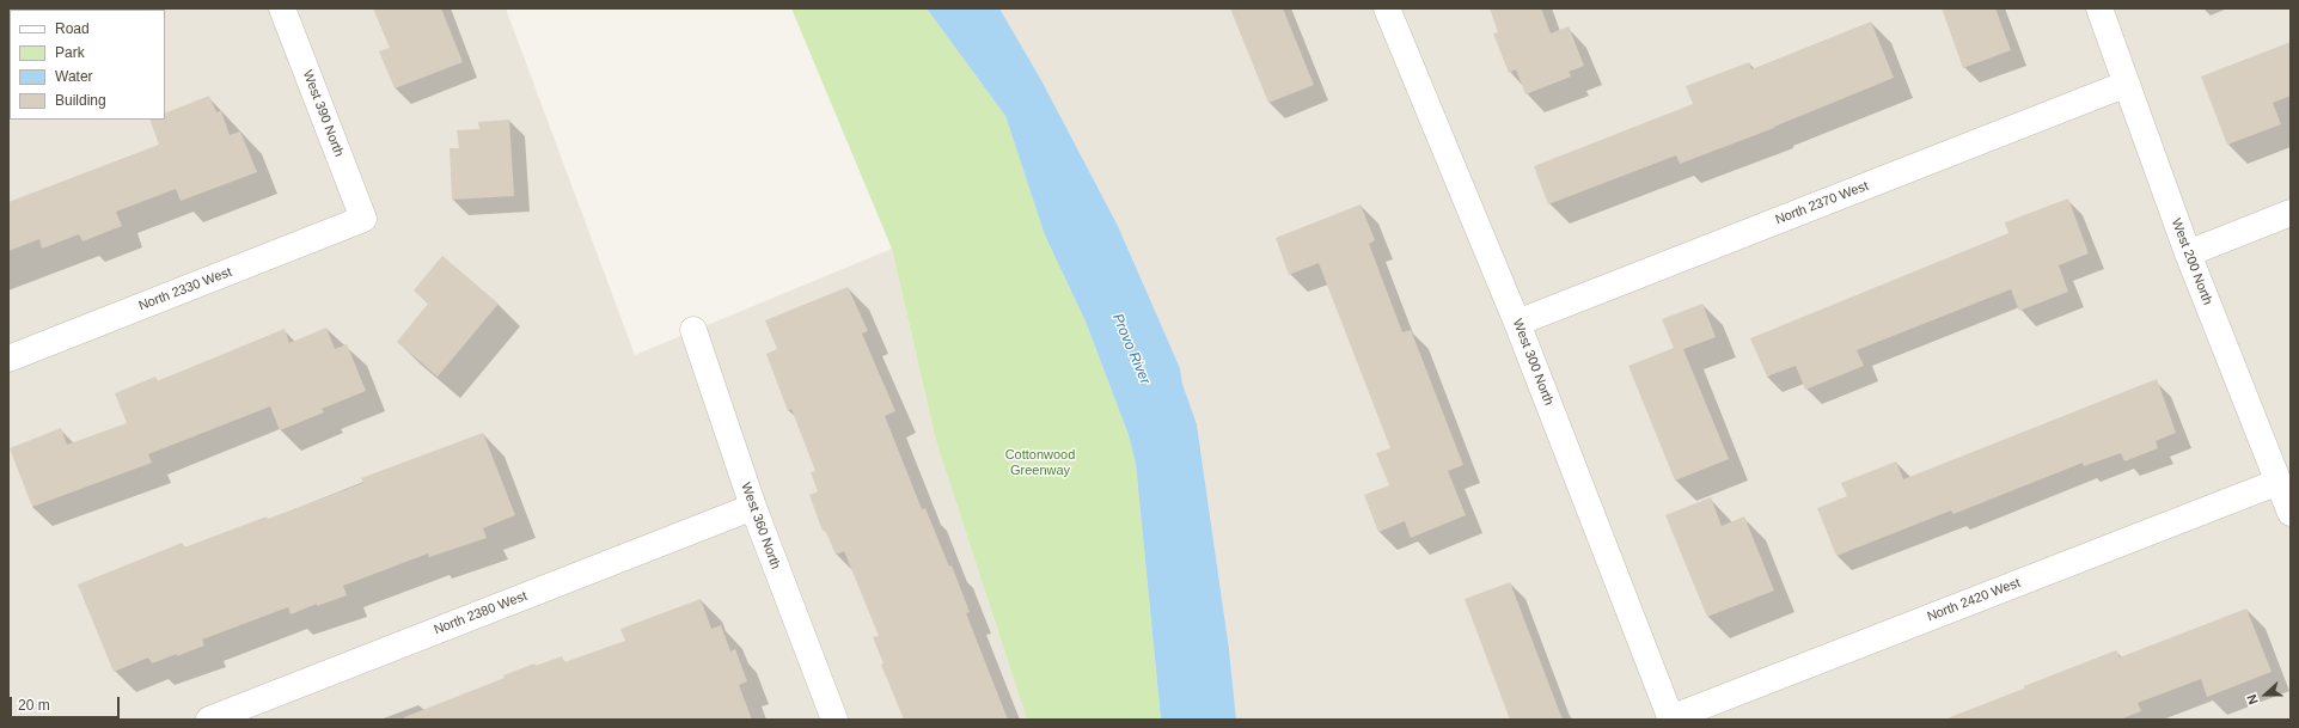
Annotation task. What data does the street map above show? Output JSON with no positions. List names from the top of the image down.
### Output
{
  "streets": {
    "street": [
      "West 390 North",
      "North 2370 West",
      "West 200 North",
      "North 2330 West",
      "West 300 North",
      "West 360 North",
      "North 2420 West",
      "North 2380 West"
    ]
  },
  "crossings": [
    ["West 390 North", "North 2330 West"],
    ["North 2370 West", "West 200 North"],
    ["North 2370 West", "West 300 North"],
    ["West 200 North", "North 2420 West"],
    ["West 300 North", "North 2420 West"],
    ["West 360 North", "North 2380 West"]
  ],
  "water": ["Provo River"],
  "parks": ["Cottonwood Greenway"],
  "legend": [
    "Road",
    "Park",
    "Water",
    "Building"
  ],
  "scale_bar": "20 m",
  "north": "left"
}
